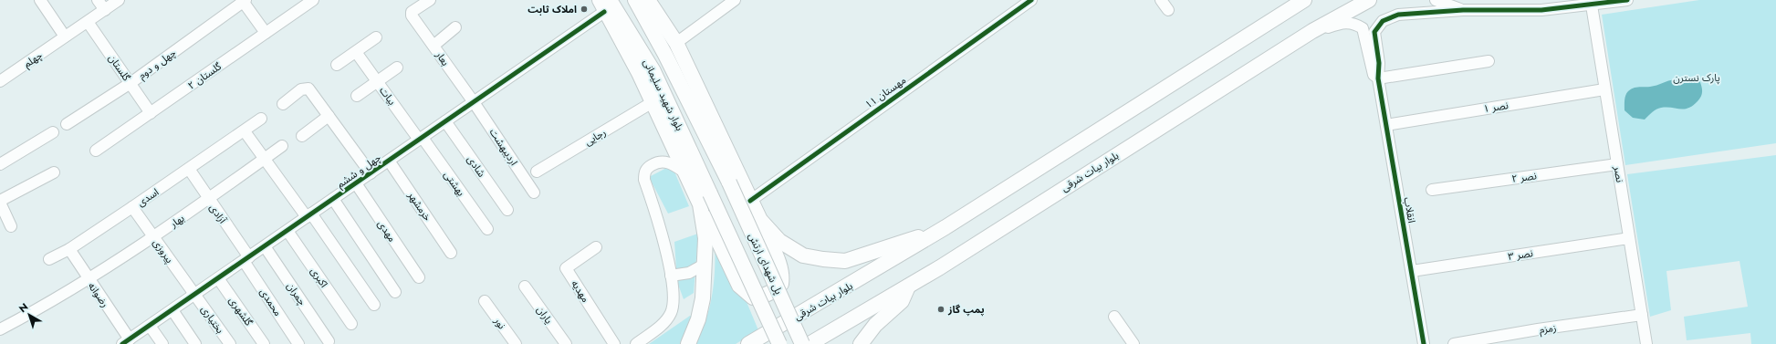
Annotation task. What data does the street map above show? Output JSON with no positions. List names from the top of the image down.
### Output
{
  "streets": {
    "main road": ["بلوار شهید سلیمانی", "بلوار بیات شرقی", "پل شهدای ارتش"],
    "street": [
      "بعار",
      "چهلم",
      "چهل و دوم",
      "گلستان",
      "گلستان ۲",
      "مهستان ۱۱",
      "بیات",
      "نصر ۱",
      "رجایی",
      "اردیبهشت",
      "شادی",
      "چهل و ششم",
      "نصر",
      "نصر ۲",
      "بهشتی",
      "اسدی",
      "خرمشهر",
      "انقلاب",
      "آزادی",
      "بهار",
      "مهدی",
      "پیروزی",
      "نصر ۳",
      "اکبری",
      "مهدیه",
      "چمران",
      "رضوانه",
      "محمدی",
      "گلشهری",
      "یاران",
      "بختیاری",
      "نور",
      "زمزم"
    ]
  },
  "crossings": [
    ["بعار", "اردیبهشت"],
    ["بعار", "چهل و ششم"],
    ["چهلم", "گلستان"],
    ["چهل و دوم", "گلستان"],
    ["گلستان", "گلستان ۲"],
    ["بلوار شهید سلیمانی", "چهل و ششم"],
    ["بلوار شهید سلیمانی", "پل شهدای ارتش"],
    ["بیات", "چهل و ششم"],
    ["بیات", "بهشتی"],
    ["نصر ۱", "نصر"],
    ["نصر ۱", "انقلاب"],
    ["اردیبهشت", "چهل و ششم"],
    ["شادی", "چهل و ششم"],
    ["چهل و ششم", "بهشتی"],
    ["چهل و ششم", "خرمشهر"],
    ["چهل و ششم", "آزادی"],
    ["چهل و ششم", "مهدی"],
    ["چهل و ششم", "پیروزی"],
    ["چهل و ششم", "اکبری"],
    ["چهل و ششم", "چمران"],
    ["چهل و ششم", "رضوانه"],
    ["چهل و ششم", "محمدی"],
    ["چهل و ششم", "گلشهری"],
    ["چهل و ششم", "بختیاری"],
    ["بلوار بیات شرقی", "انقلاب"],
    ["نصر", "نصر ۲"],
    ["نصر", "نصر ۳"],
    ["نصر", "زمزم"],
    ["اسدی", "آزادی"],
    ["اسدی", "پیروزی"],
    ["اسدی", "رضوانه"],
    ["انقلاب", "نصر ۳"],
    ["آزادی", "بهار"],
    ["آزادی", "محمدی"],
    ["بهار", "پیروزی"],
    ["بهار", "رضوانه"],
    ["پیروزی", "بختیاری"]
  ],
  "parks": ["پارک نسترن"],
  "places": ["املاک ثابت", "پمپ گاز"],
  "north": "top left"
}
